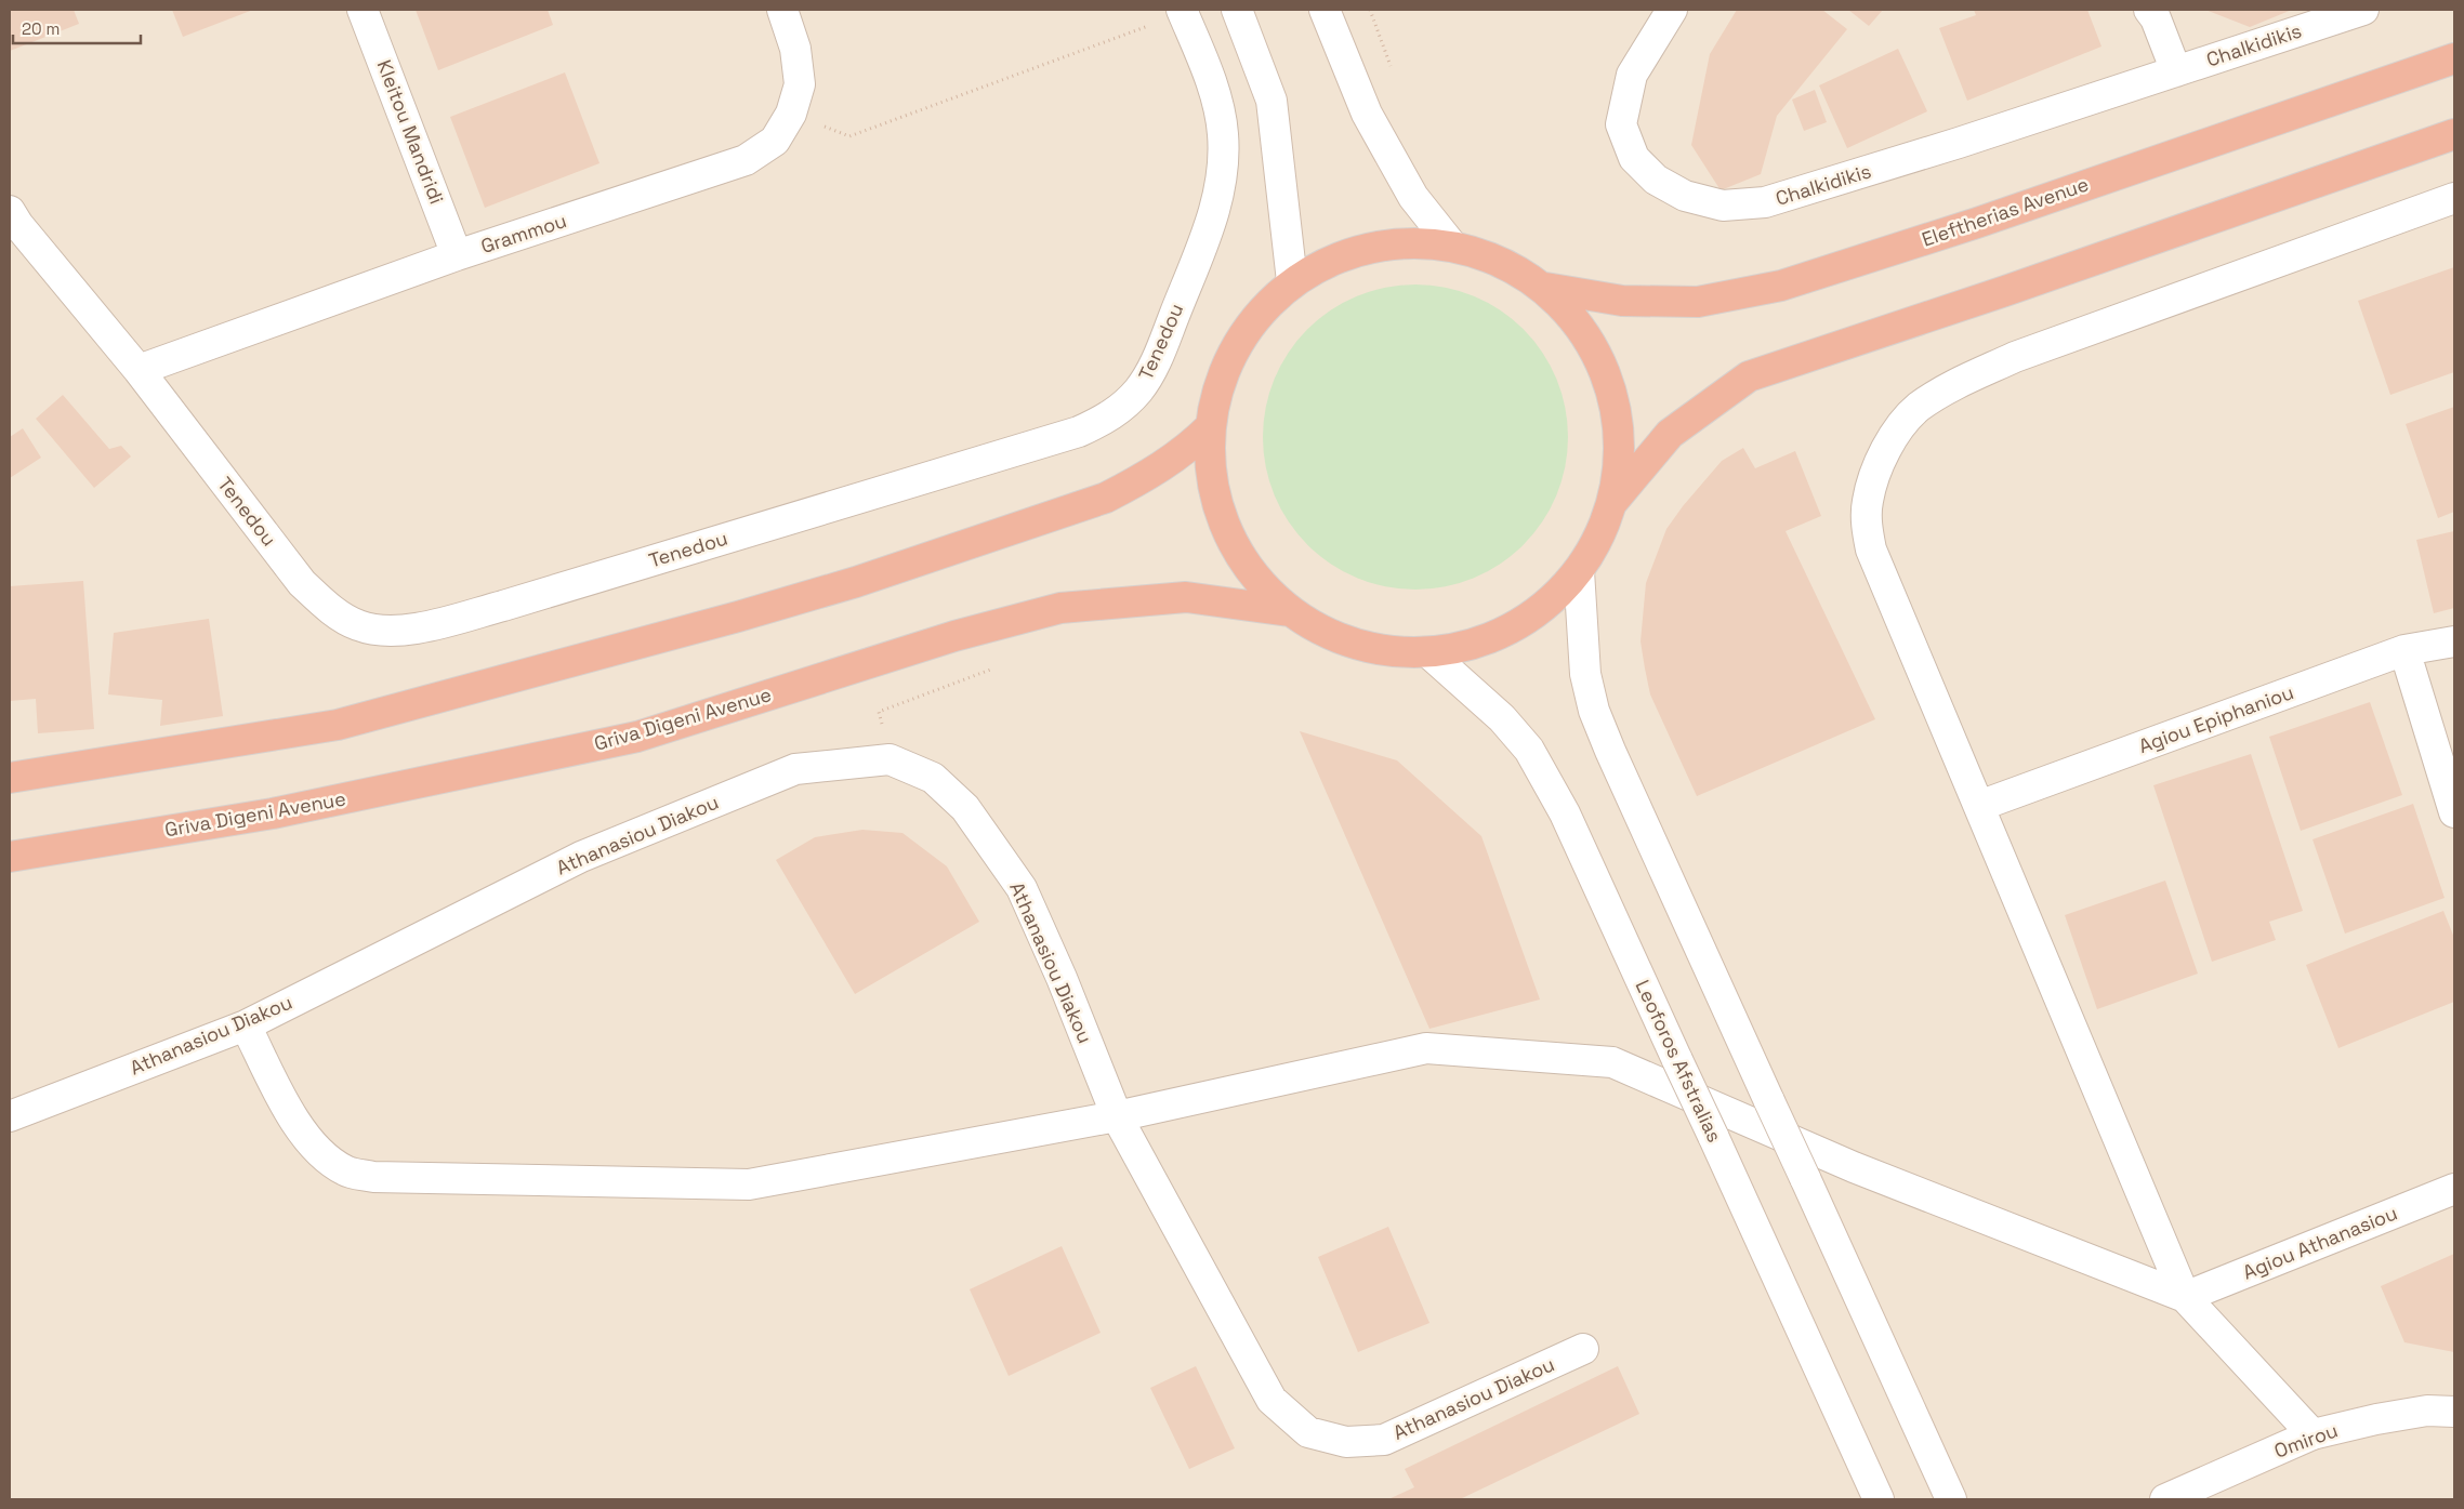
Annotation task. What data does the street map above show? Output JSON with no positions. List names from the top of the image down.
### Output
{
  "streets": {
    "highway": ["Eleftherias Avenue", "Griva Digeni Avenue"],
    "street": [
      "Chalkidikis",
      "Kleitou Mandridi",
      "Grammou",
      "Tenedou",
      "Agiou Epiphaniou",
      "Athanasiou Diakou",
      "Leoforos Afstralias",
      "Agiou Athanasiou",
      "Omirou"
    ]
  },
  "crossings": [
    ["Kleitou Mandridi", "Grammou"],
    ["Grammou", "Tenedou"]
  ],
  "scale_bar": "20 m"
}
